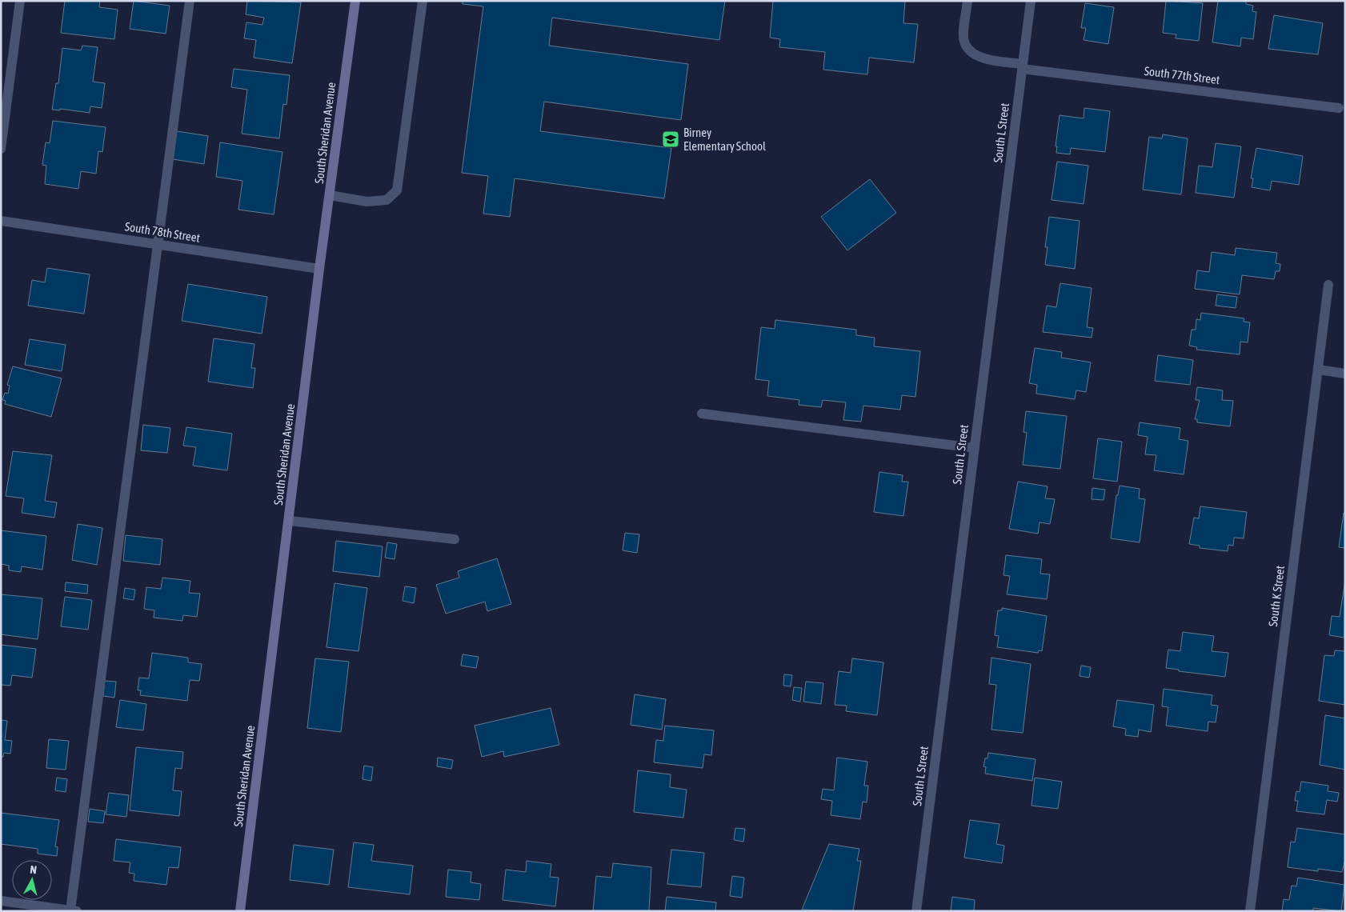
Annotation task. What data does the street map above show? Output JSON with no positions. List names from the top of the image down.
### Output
{
  "streets": {
    "street": [
      "South 77th Street",
      "South Sheridan Avenue",
      "South L Street",
      "South 78th Street",
      "South K Street"
    ]
  },
  "crossings": [
    ["South 77th Street", "South L Street"],
    ["South Sheridan Avenue", "South 78th Street"]
  ],
  "places": {
    "school or university": ["Birney Elementary School"]
  },
  "north": "top"
}
